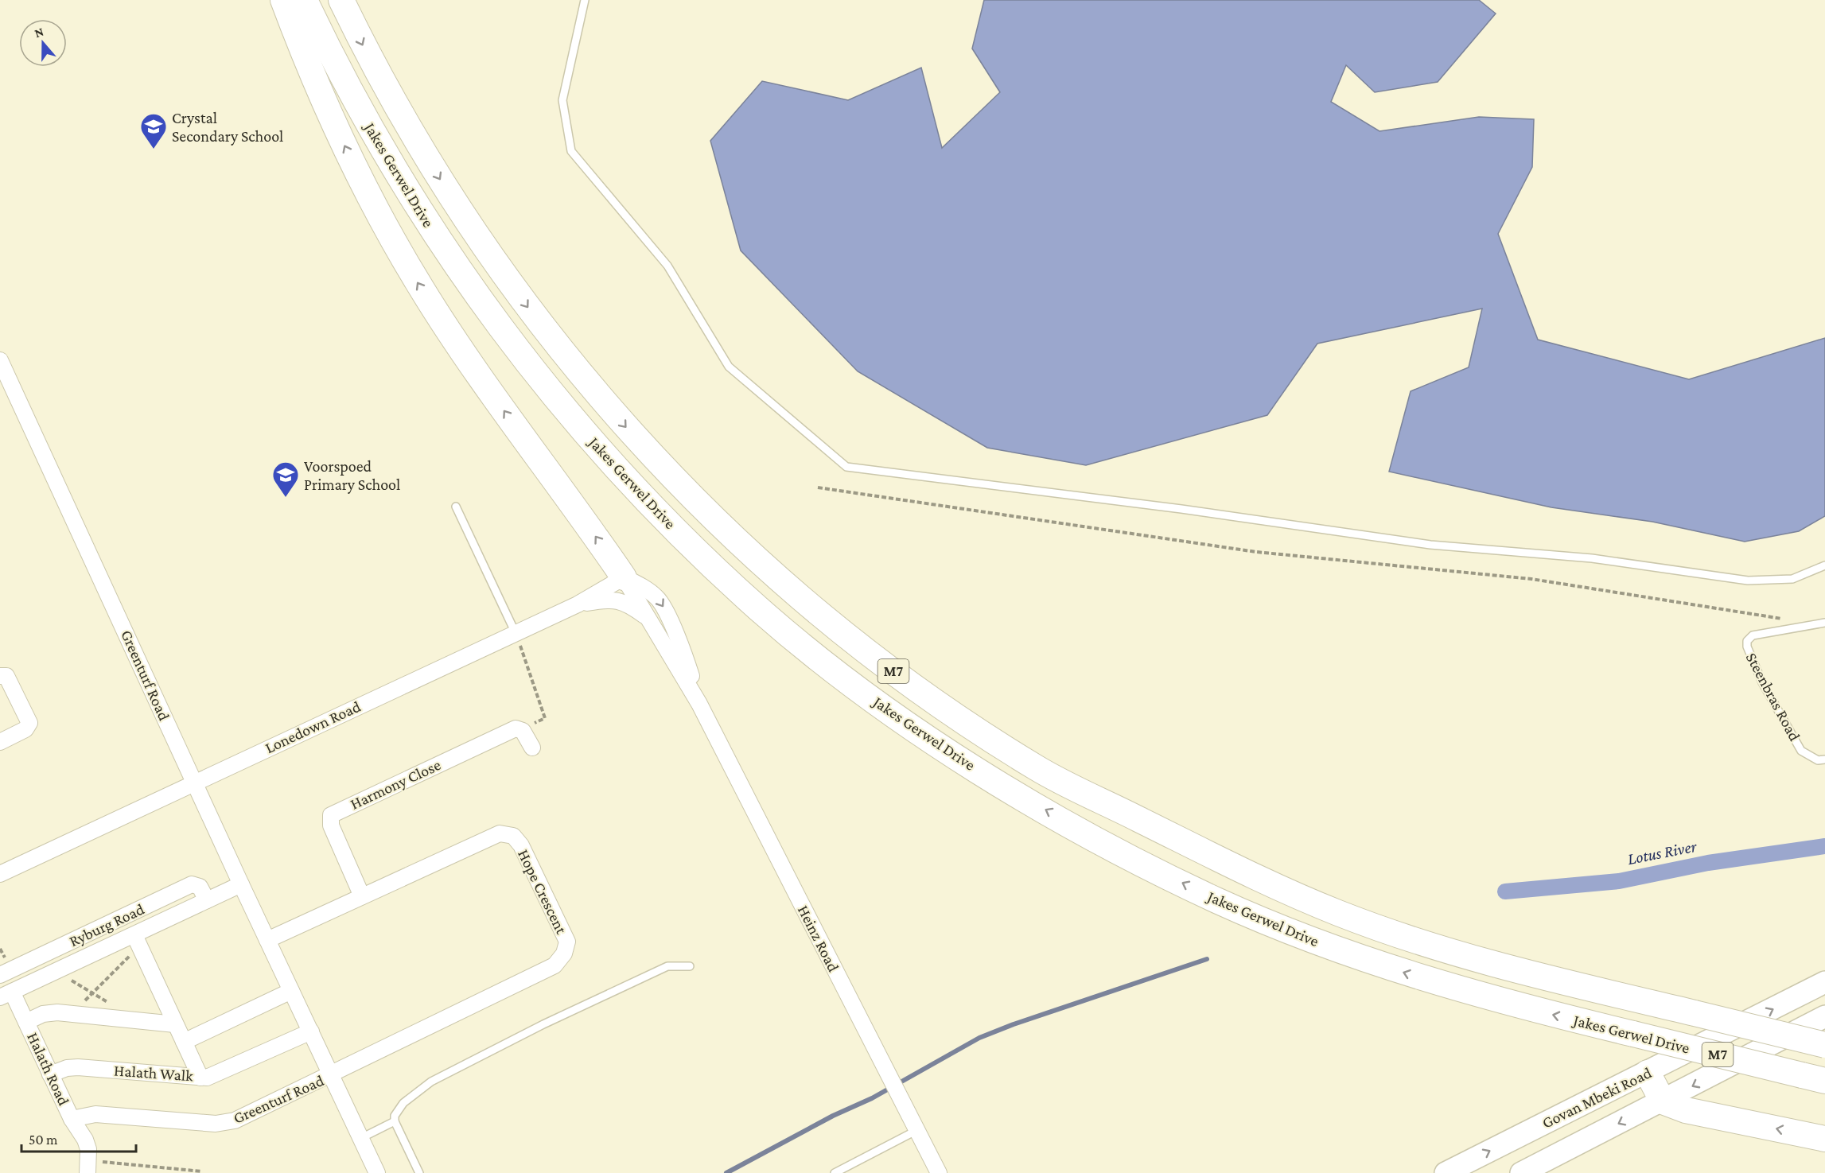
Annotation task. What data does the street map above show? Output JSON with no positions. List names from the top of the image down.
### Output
{
  "streets": {
    "highway": ["Jakes Gerwel Drive", "M7"],
    "main road": ["Govan Mbeki Road"],
    "street": [
      "Greenturf Road",
      "Lonedown Road",
      "Harmony Close",
      "Hope Crescent",
      "Ryburg Road",
      "Heinz Road",
      "Halath Road",
      "Halath Walk"
    ],
    "lane": ["Steenbras Road"]
  },
  "crossings": [
    ["Greenturf Road", "Lonedown Road"],
    ["Greenturf Road", "Hope Crescent"],
    ["Greenturf Road", "Ryburg Road"],
    ["Greenturf Road", "Halath Road"],
    ["Lonedown Road", "Heinz Road"],
    ["Harmony Close", "Hope Crescent"],
    ["Ryburg Road", "Halath Road"],
    ["Ryburg Road", "Halath Walk"],
    ["Halath Road", "Halath Walk"]
  ],
  "water": ["Lotus River"],
  "places": {
    "school or university": ["Crystal Secondary School", "Voorspoed Primary School"]
  },
  "scale_bar": "50 m",
  "north": "top"
}
